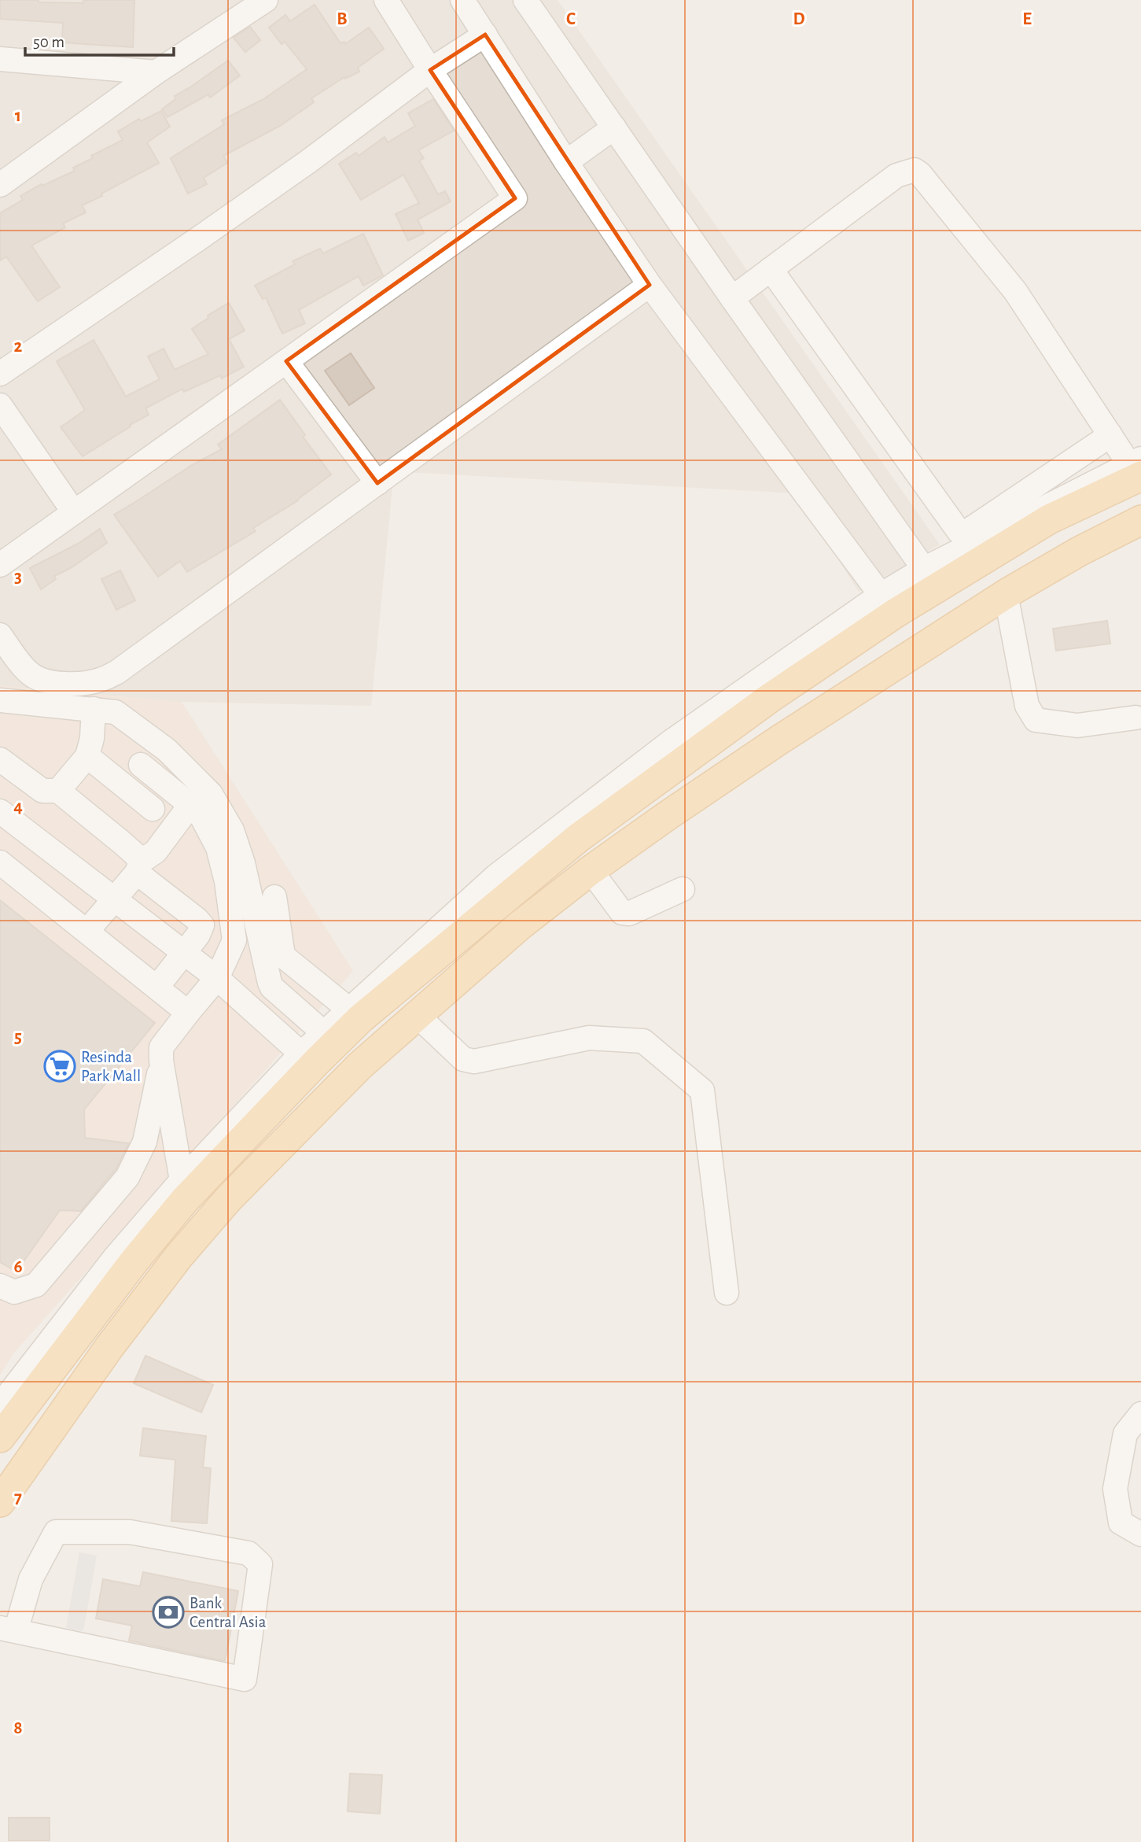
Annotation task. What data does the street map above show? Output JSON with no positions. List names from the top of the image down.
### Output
{
  "places": {
    "supermarket": ["Resinda Park Mall"],
    "bank": ["Bank Central Asia"]
  },
  "scale_bar": "50 m",
  "grid": {
    "columns": [
      "B",
      "C",
      "D",
      "E"
    ],
    "rows": [
      "1",
      "2",
      "3",
      "4",
      "5",
      "6",
      "7",
      "8"
    ]
  }
}
